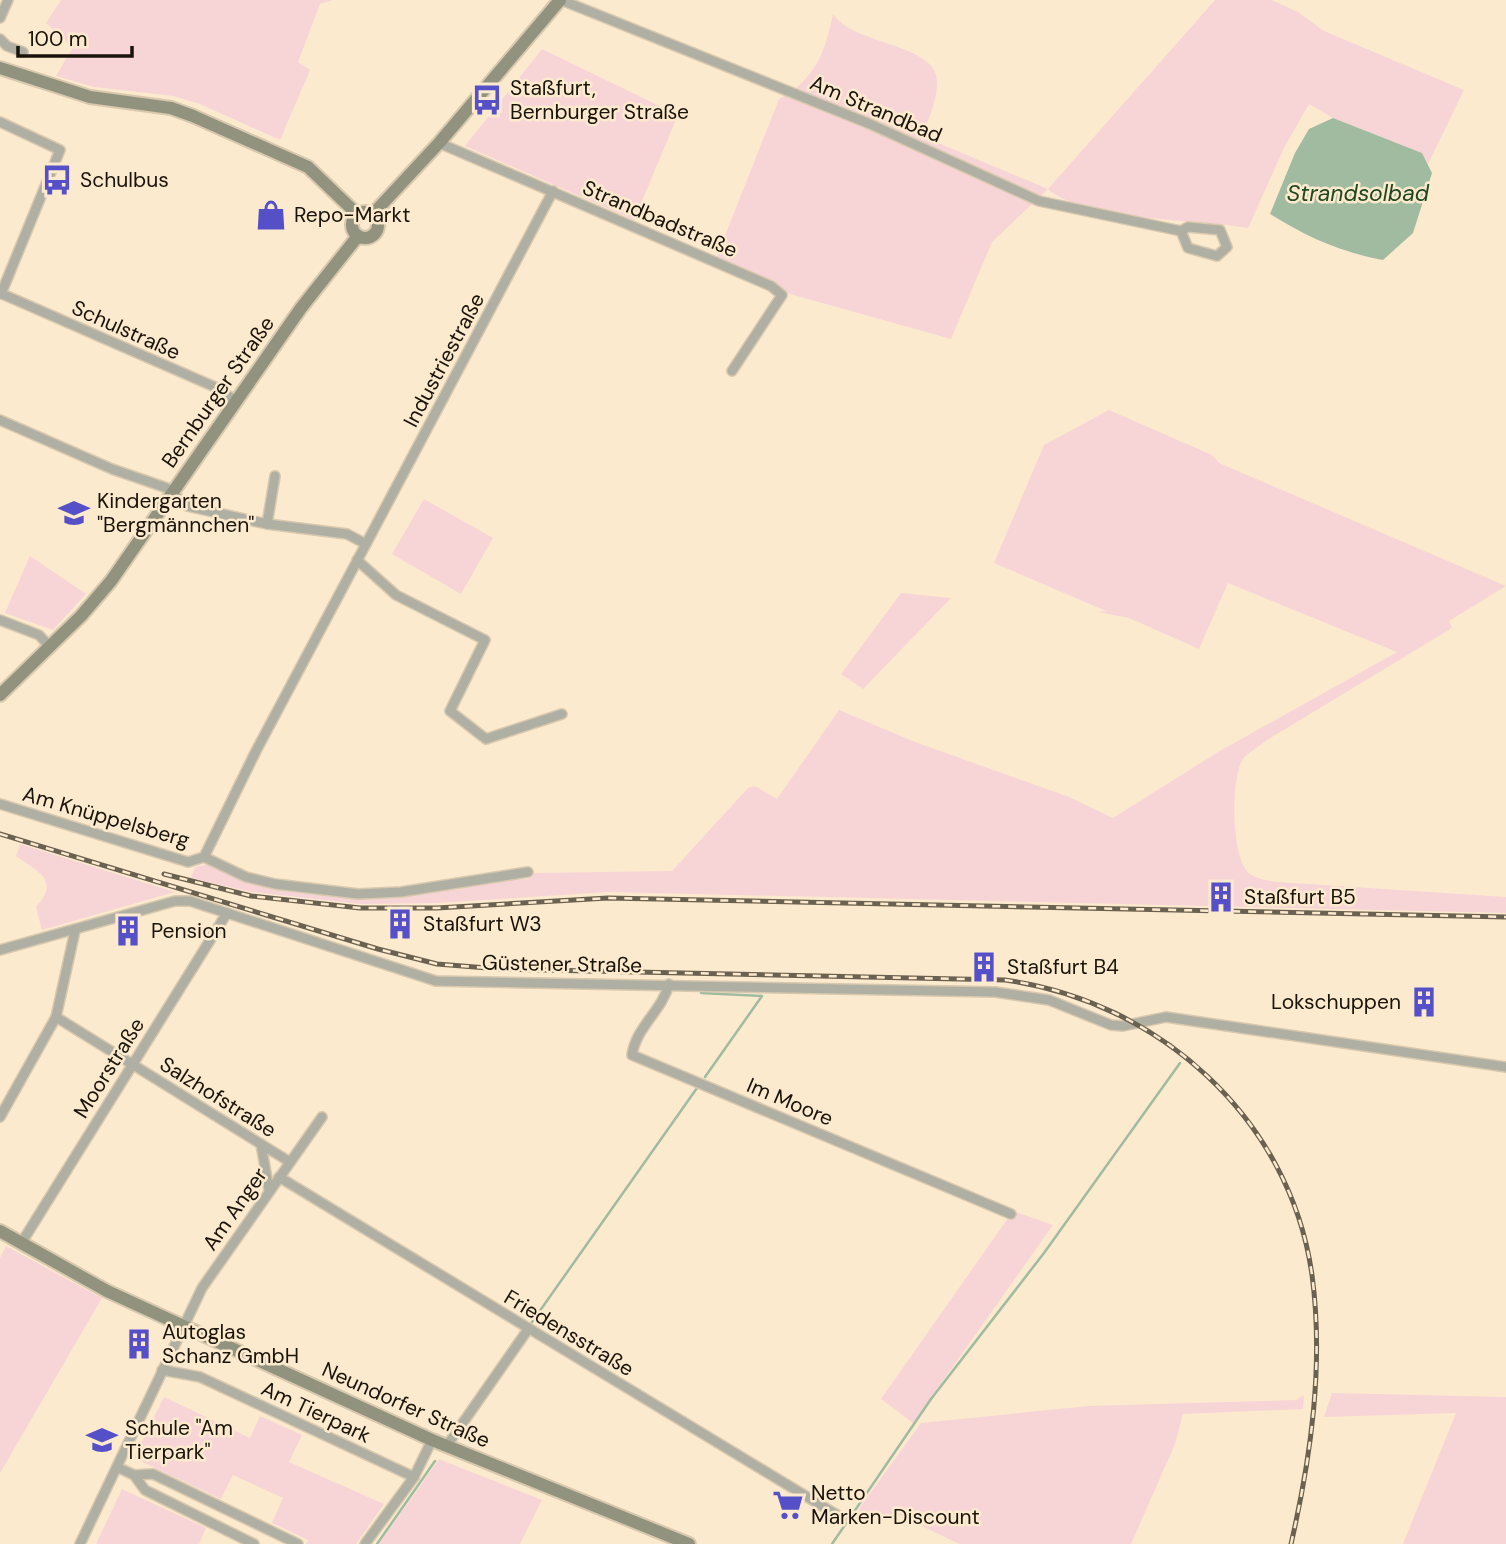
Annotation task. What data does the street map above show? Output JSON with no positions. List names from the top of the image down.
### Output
{
  "streets": {
    "main road": ["Bernburger Straße", "Neundorfer Straße"],
    "street": [
      "Am Strandbad",
      "Strandbadstraße",
      "Schulstraße",
      "Industriestraße",
      "Am Knüppelsberg",
      "Güstener Straße",
      "Moorstraße",
      "Salzhofstraße",
      "Im Moore",
      "Am Anger",
      "Friedensstraße",
      "Am Tierpark"
    ]
  },
  "crossings": [
    ["Strandbadstraße", "Industriestraße"],
    ["Schulstraße", "Bernburger Straße"],
    ["Industriestraße", "Am Knüppelsberg"],
    ["Güstener Straße", "Moorstraße"],
    ["Güstener Straße", "Im Moore"],
    ["Moorstraße", "Salzhofstraße"],
    ["Moorstraße", "Neundorfer Straße"],
    ["Salzhofstraße", "Am Anger"],
    ["Am Anger", "Friedensstraße"],
    ["Am Anger", "Neundorfer Straße"]
  ],
  "water": ["Strandsolbad"],
  "places": {
    "bus stop": ["Staßfurt, Bernburger Straße", "Schulbus"],
    "shop": ["Repo-Markt"],
    "school or university": ["Kindergarten \"Bergmännchen\"", "Schule \"Am Tierpark\""],
    "building": [
      "Staßfurt B5",
      "Staßfurt W3",
      "Pension",
      "Staßfurt B4",
      "Lokschuppen",
      "Autoglas Schanz GmbH"
    ],
    "supermarket": ["Netto Marken-Discount"]
  },
  "scale_bar": "100 m"
}
